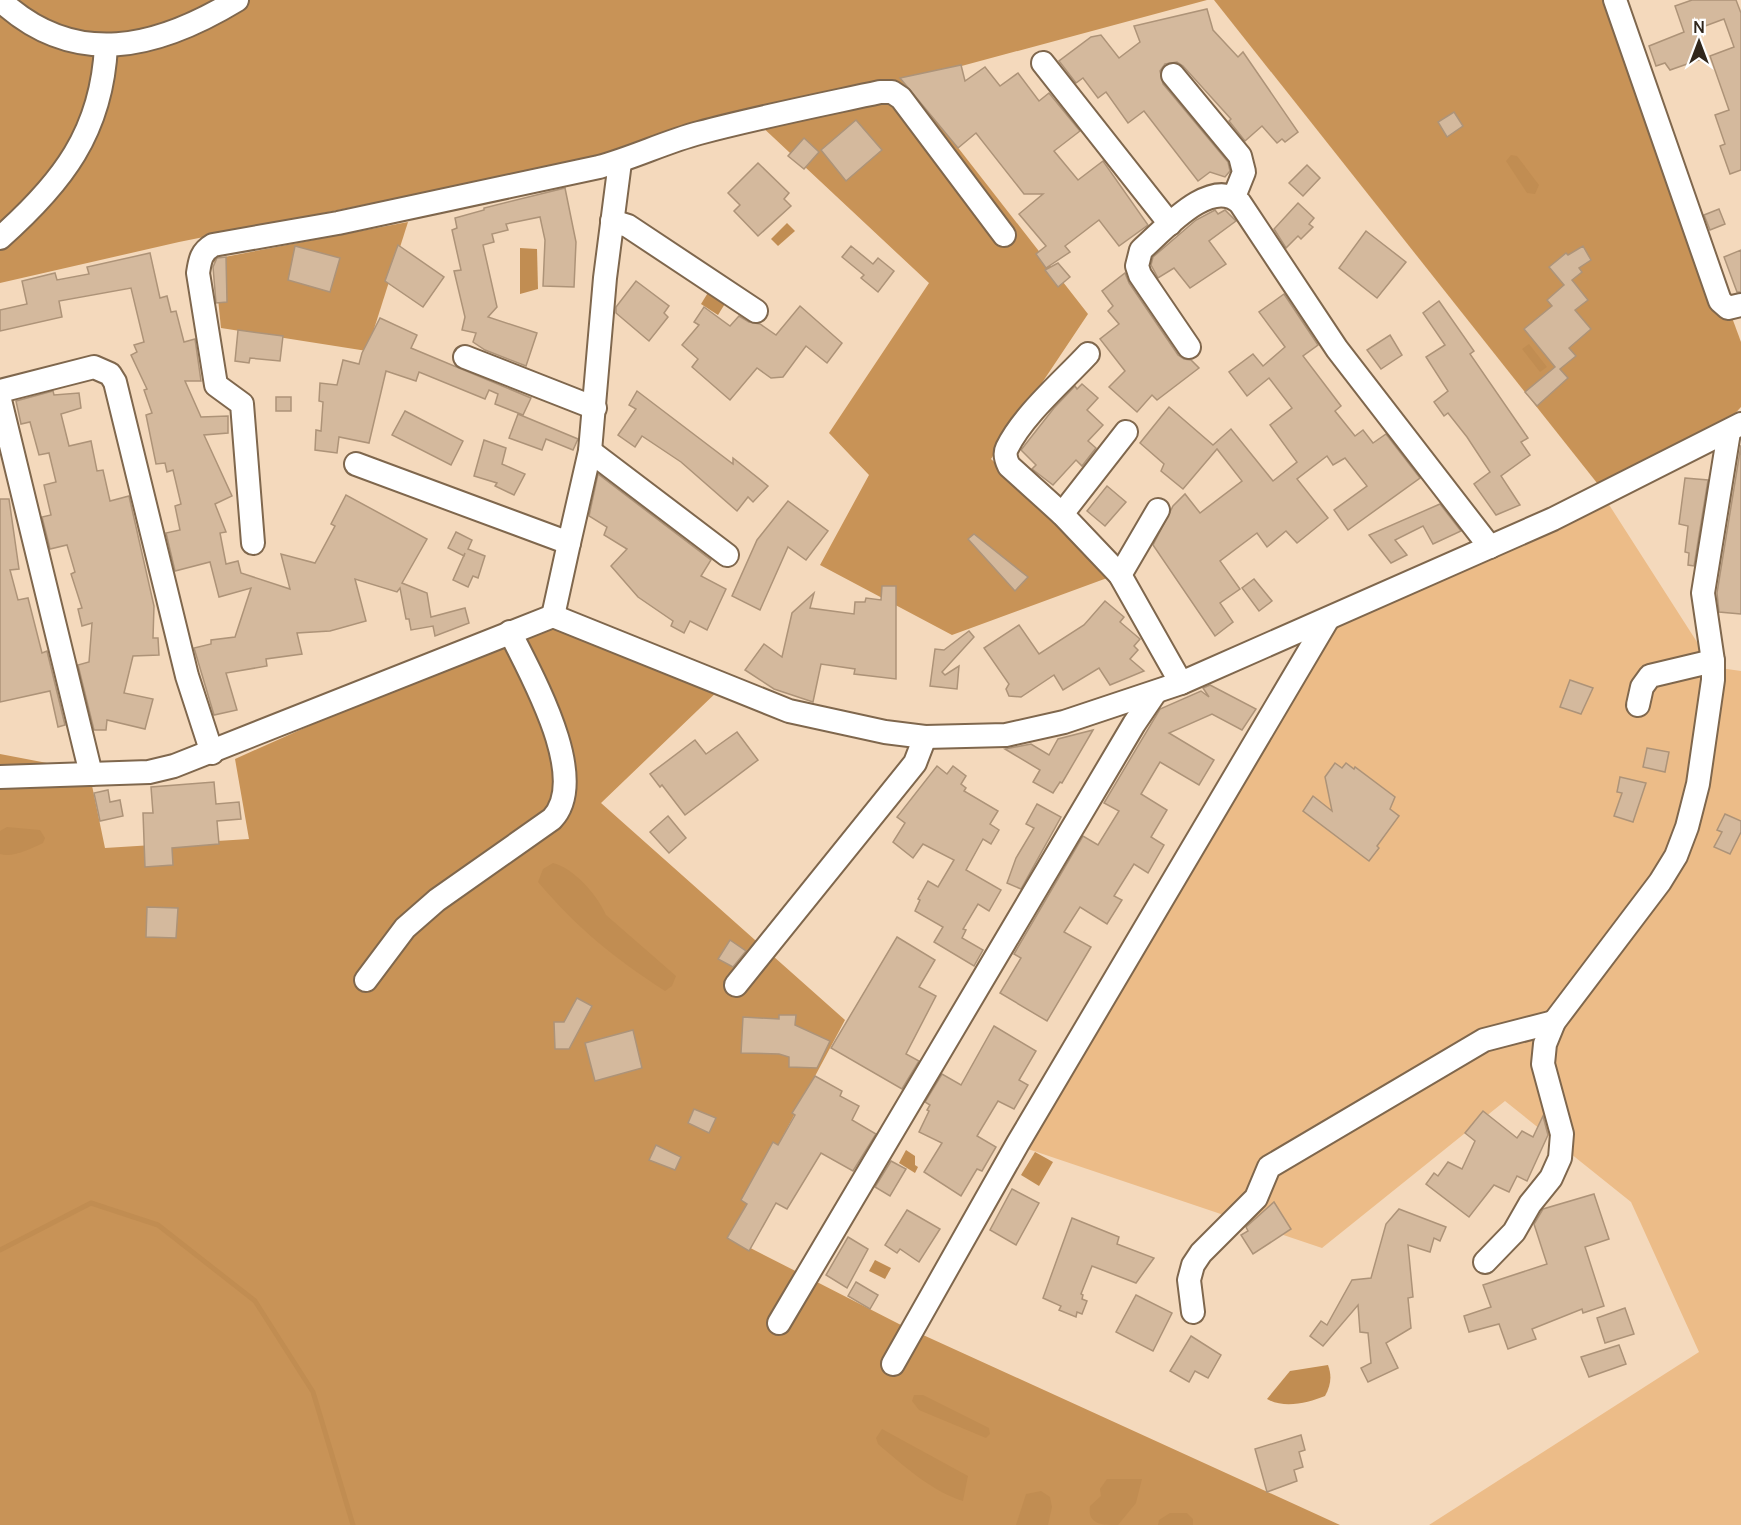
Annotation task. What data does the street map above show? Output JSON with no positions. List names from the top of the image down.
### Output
{
  "north": "top"
}
